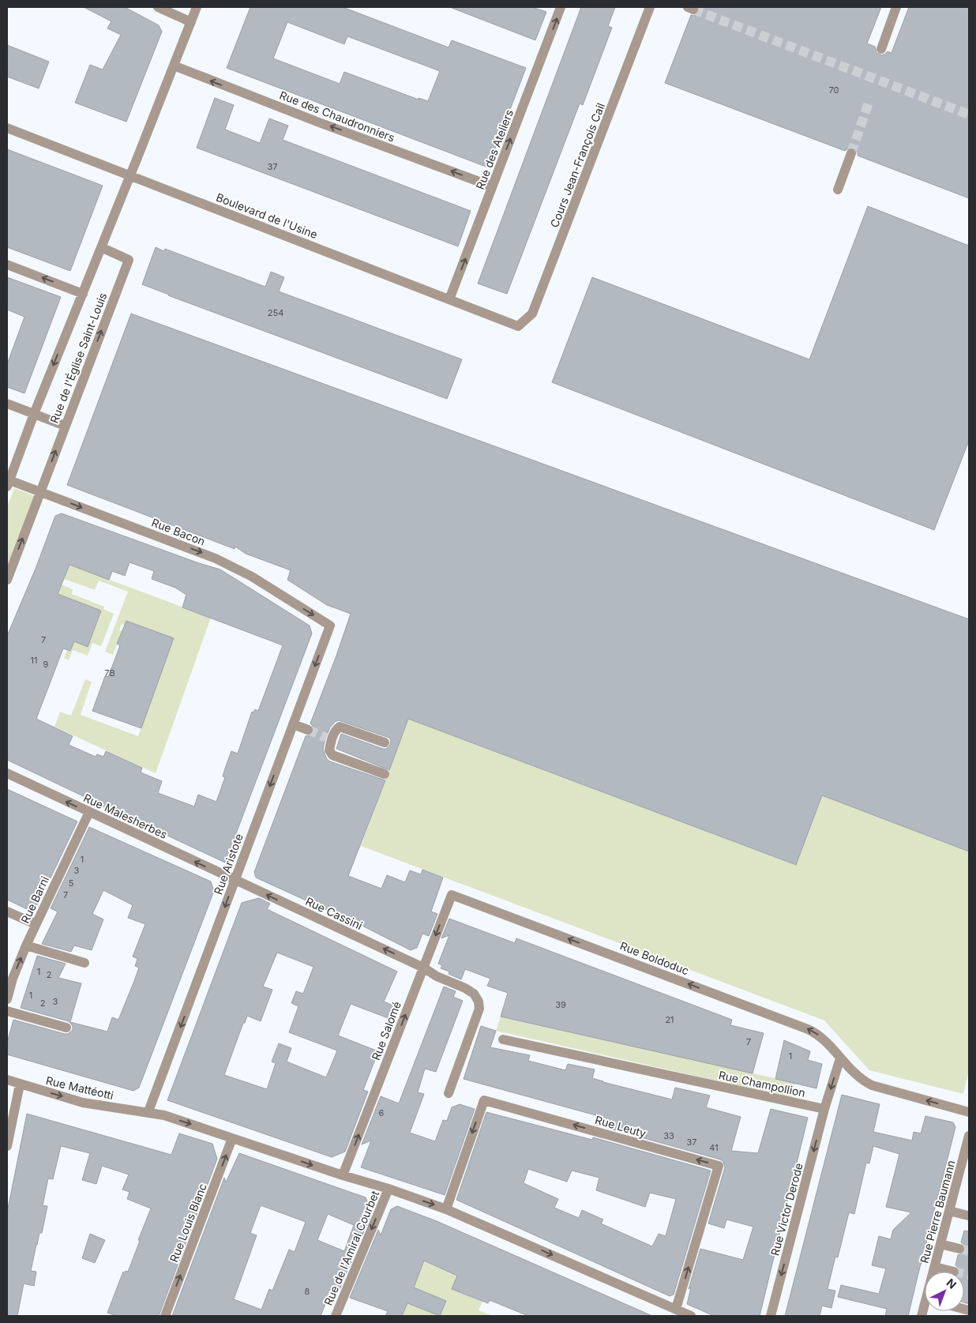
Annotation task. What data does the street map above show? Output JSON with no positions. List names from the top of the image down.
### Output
{
  "streets": {
    "street": [
      "Rue des Chaudronniers",
      "Rue des Ateliers",
      "Cours Jean-François Cail",
      "Boulevard de l'Usine",
      "Rue de l'Église Saint-Louis",
      "Rue Bacon",
      "Rue Malesherbes",
      "Rue Aristote",
      "Rue Barni",
      "Rue Cassini",
      "Rue Boldoduc",
      "Rue Salomé",
      "Rue Champollion",
      "Rue Mattéotti",
      "Rue Leuty",
      "Rue Victor Derode",
      "Rue Pierre Baumann",
      "Rue Louis Blanc",
      "Rue de l'Amiral Courbet"
    ]
  },
  "crossings": [
    ["Rue des Chaudronniers", "Rue des Ateliers"],
    ["Rue des Chaudronniers", "Rue de l'Église Saint-Louis"],
    ["Rue des Ateliers", "Boulevard de l'Usine"],
    ["Cours Jean-François Cail", "Boulevard de l'Usine"],
    ["Boulevard de l'Usine", "Rue de l'Église Saint-Louis"],
    ["Rue de l'Église Saint-Louis", "Rue Bacon"],
    ["Rue Bacon", "Rue Aristote"],
    ["Rue Malesherbes", "Rue Aristote"],
    ["Rue Malesherbes", "Rue Barni"],
    ["Rue Malesherbes", "Rue Cassini"],
    ["Rue Aristote", "Rue Cassini"],
    ["Rue Aristote", "Rue Mattéotti"],
    ["Rue Cassini", "Rue Salomé"],
    ["Rue Boldoduc", "Rue Salomé"],
    ["Rue Salomé", "Rue Mattéotti"],
    ["Rue Champollion", "Rue Victor Derode"],
    ["Rue Mattéotti", "Rue Leuty"],
    ["Rue Mattéotti", "Rue Louis Blanc"],
    ["Rue Mattéotti", "Rue de l'Amiral Courbet"]
  ],
  "one_way": [
    "Rue des Chaudronniers",
    "Rue des Ateliers",
    "Rue Bacon",
    "Rue Malesherbes",
    "Rue Aristote",
    "Rue Cassini",
    "Rue Boldoduc",
    "Rue Mattéotti",
    "Rue Victor Derode",
    "Rue Louis Blanc",
    "Rue de l'Amiral Courbet"
  ],
  "house_numbers": [
    "70",
    "37",
    "254",
    "7",
    "11",
    "9",
    "7B",
    "1",
    "3",
    "5",
    "7",
    "1",
    "2",
    "1",
    "3",
    "2",
    "39",
    "21",
    "7",
    "1",
    "6",
    "33",
    "37",
    "41",
    "8"
  ],
  "north": "top right"
}
